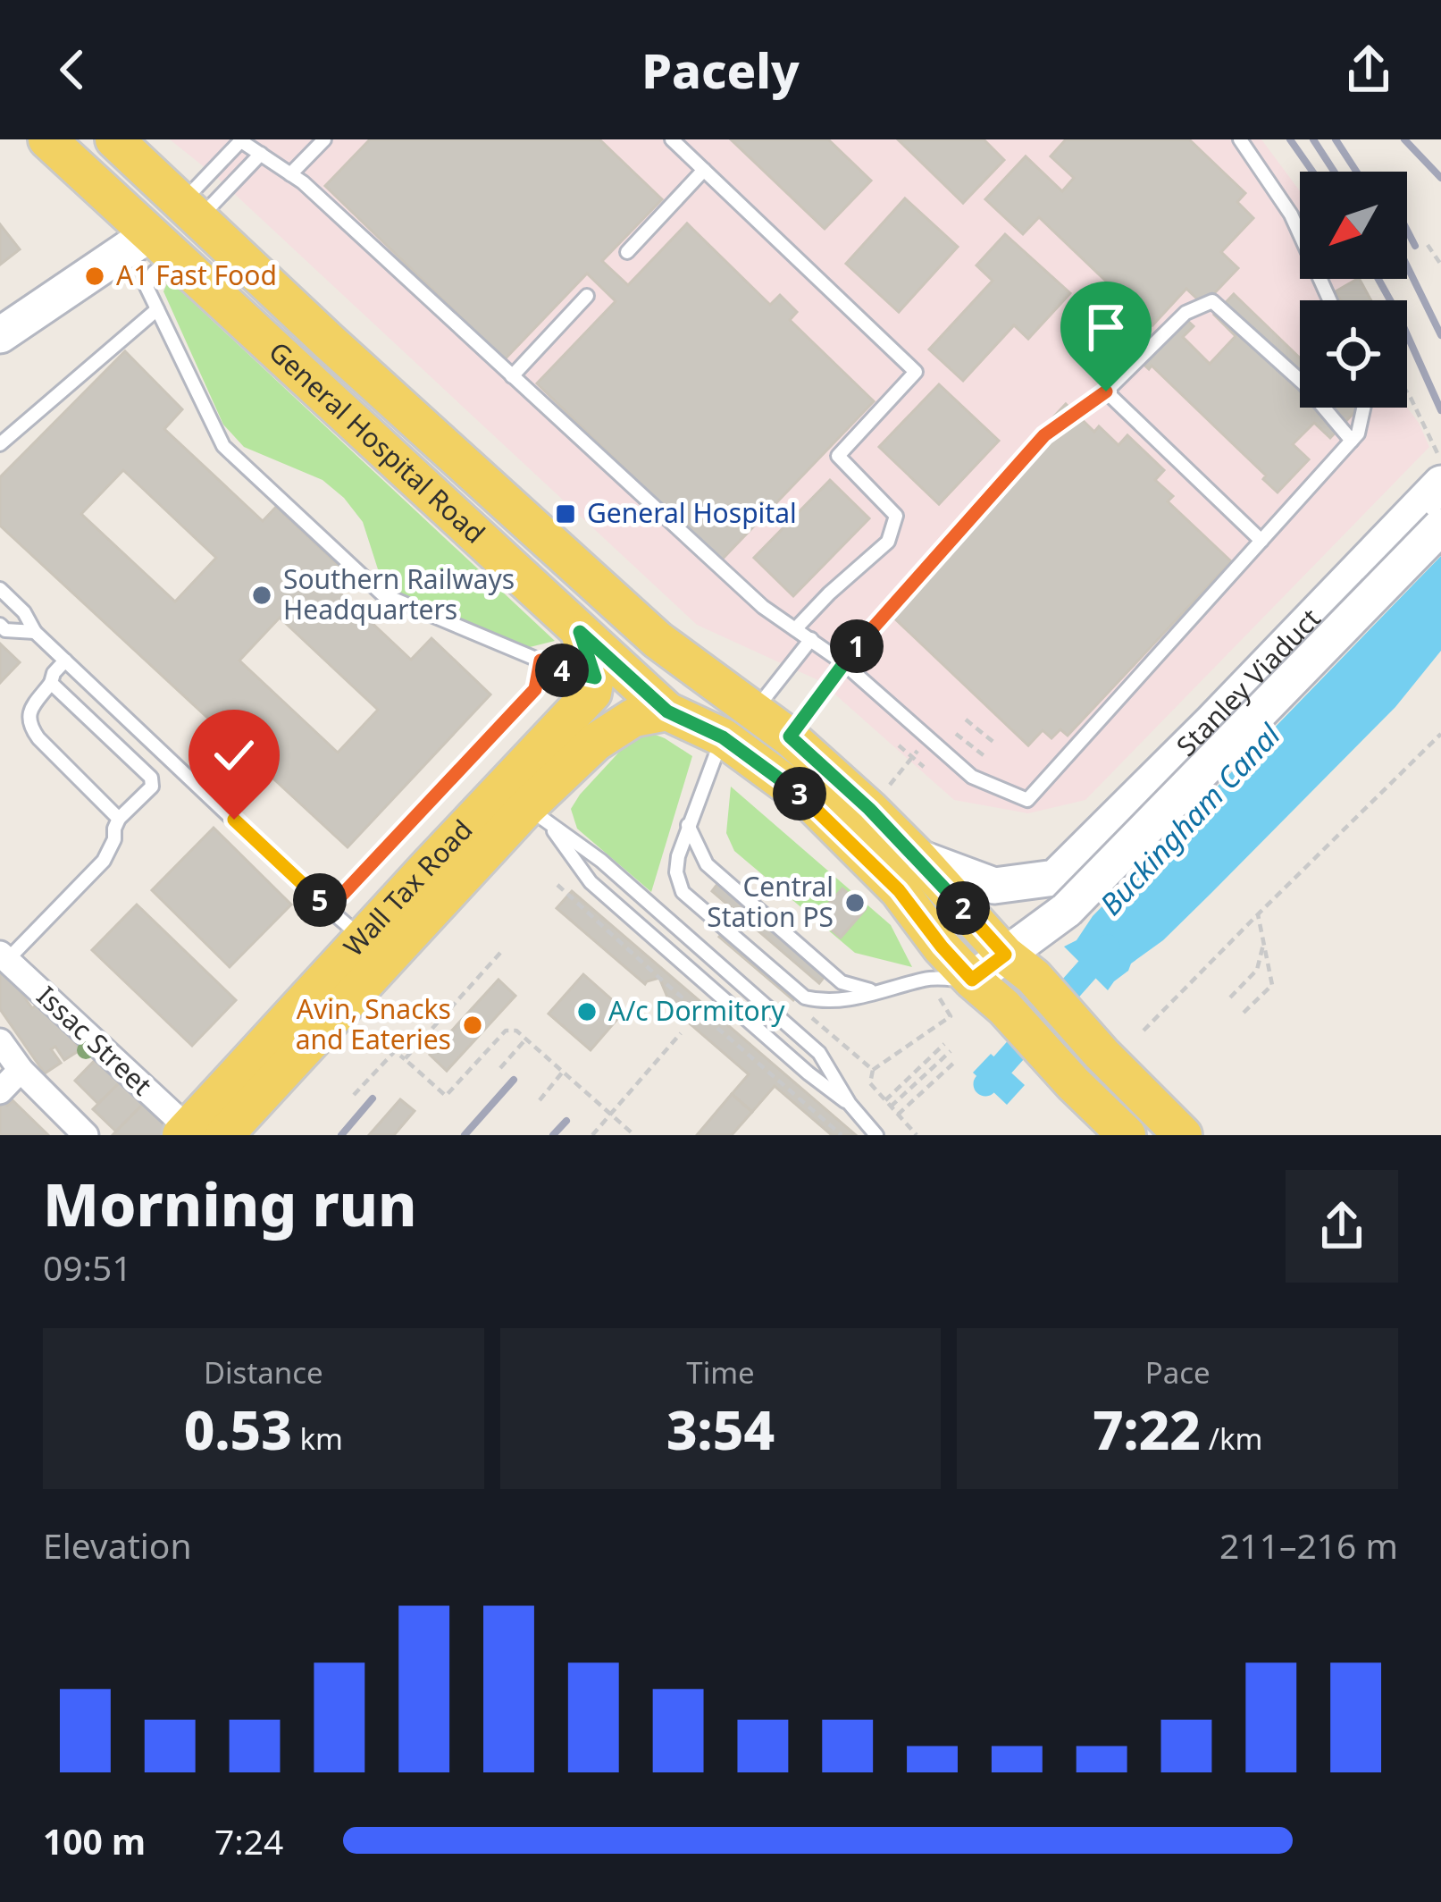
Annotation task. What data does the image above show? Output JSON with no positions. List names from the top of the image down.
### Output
{
  "streets": {
    "main road": ["General Hospital Road", "Stanley Viaduct", "Wall Tax Road"],
    "street": ["Issac Street"]
  },
  "crossings": [
    ["General Hospital Road", "Wall Tax Road"],
    ["Wall Tax Road", "Issac Street"]
  ],
  "water": ["Buckingham Canal"],
  "places": {
    "other": [
      "A1 Fast Food",
      "Southern Railways Headquarters",
      "Central Station PS",
      "A/c Dormitory",
      "Avin, Snacks and Eateries"
    ],
    "transit": ["General Hospital"]
  },
  "north": "bottom left",
  "page": {
    "header": "Pacely",
    "pins": [
      "1",
      "4",
      "3",
      "5",
      "2"
    ],
    "heading": ["Morning run", "09:51"],
    "stats": [
      ["Distance", "0.53 km"],
      ["Time", "3:54"],
      ["Pace", "7:22 /km"]
    ],
    "chart": ["Elevation", "211–216 m"],
    "list": [
      {
        "name": "100 m",
        "note": "7:24"
      }
    ]
  }
}
